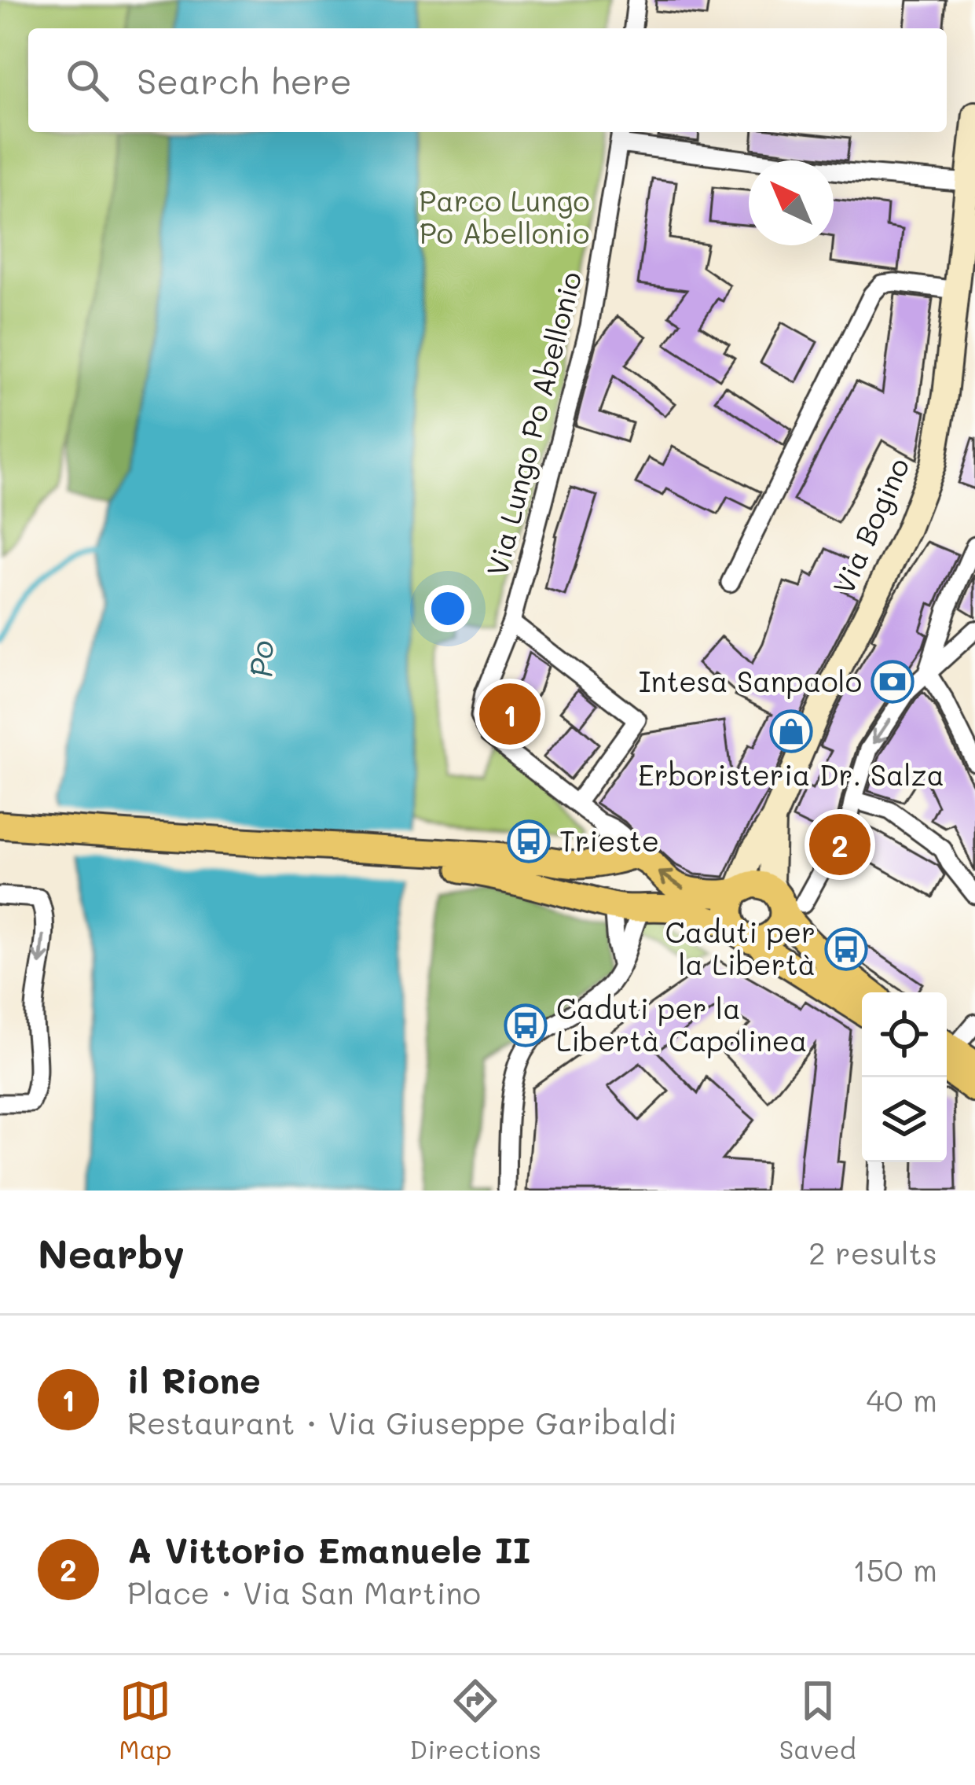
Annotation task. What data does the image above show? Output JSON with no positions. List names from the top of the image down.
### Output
{
  "streets": {
    "main road": ["Via Bogino"],
    "street": ["Via Lungo Po Abellonio"]
  },
  "water": ["Po"],
  "parks": ["Parco Lungo Po Abellonio"],
  "places": {
    "bank": ["Intesa Sanpaolo"],
    "shop": ["Erboristeria Dr. Salza"],
    "bus stop": ["Trieste", "Caduti per la Libertà", "Caduti per la Libertà Capolinea"]
  },
  "north": "top left",
  "page": {
    "search": "Search here",
    "pins": ["1", "2"],
    "heading": ["Nearby", "2 results"],
    "list": [
      {
        "mark": "1",
        "name": "il Rione",
        "note": "Restaurant · Via Giuseppe Garibaldi",
        "value": "40 m"
      },
      {
        "mark": "2",
        "name": "A Vittorio Emanuele II",
        "note": "Place · Via San Martino",
        "value": "150 m"
      }
    ],
    "nav": ["Map", "Directions", "Saved"]
  }
}
